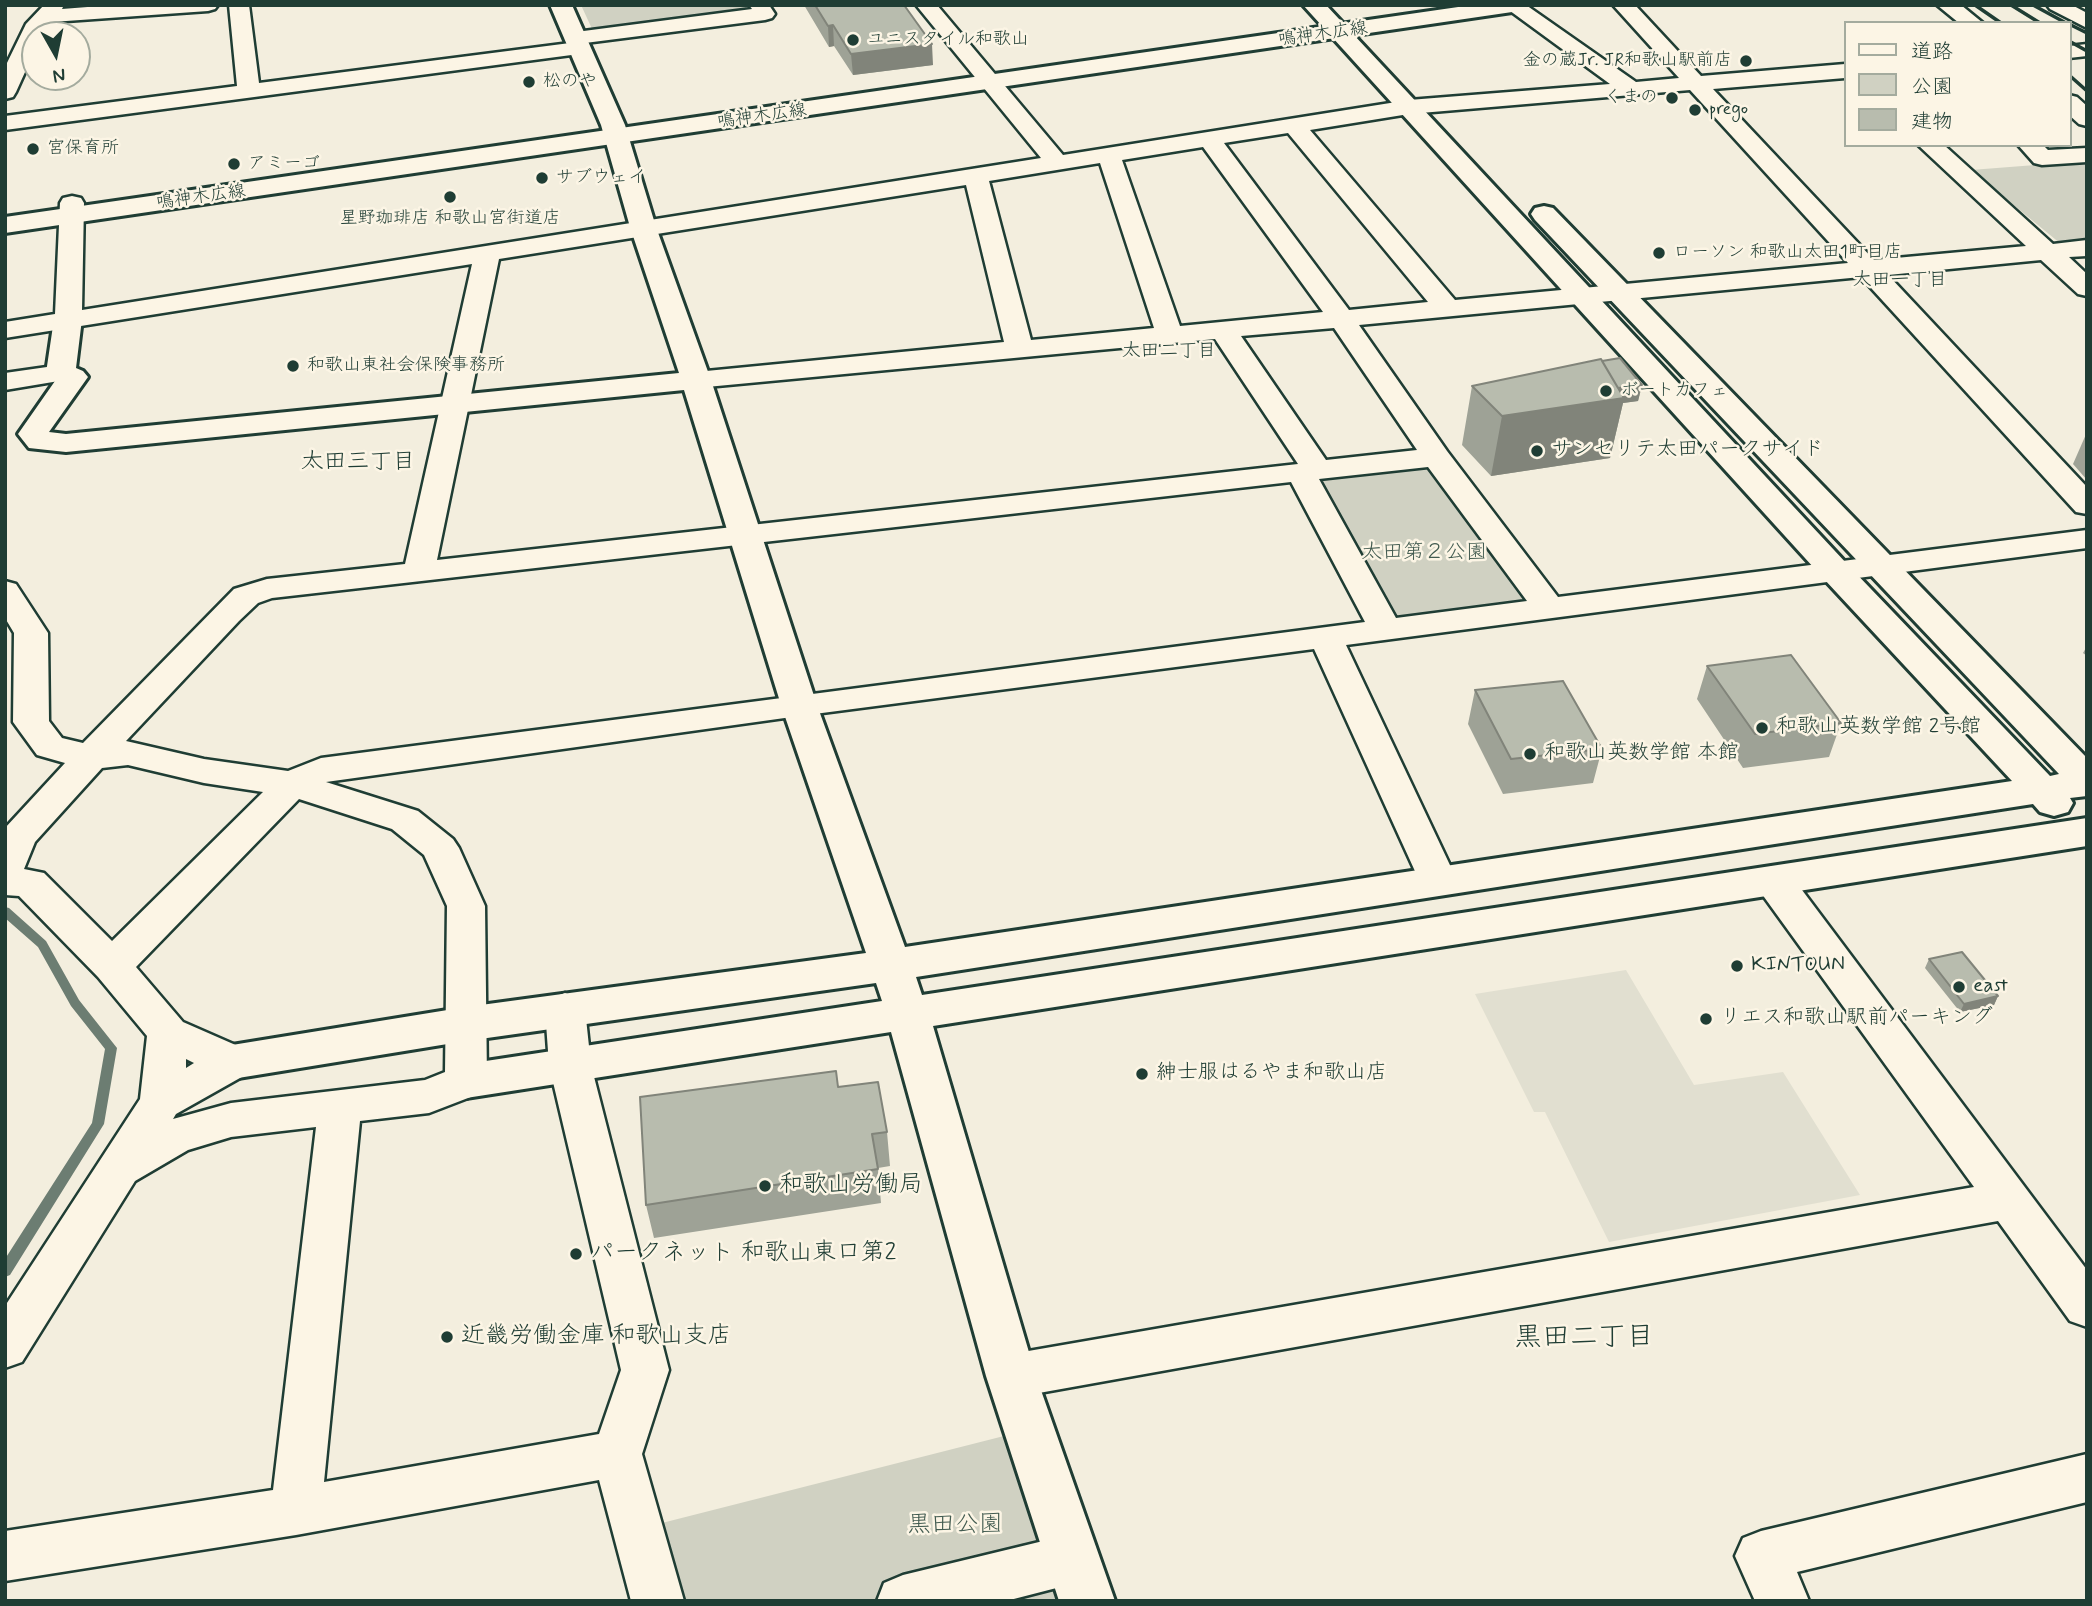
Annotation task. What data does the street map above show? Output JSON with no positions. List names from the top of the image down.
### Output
{
  "streets": {
    "street": ["鳴神木広線"]
  },
  "districts": [
    "太田一丁目",
    "太田二丁目",
    "太田三丁目",
    "黒田二丁目"
  ],
  "parks": ["太田第２公園", "黒田公園"],
  "places": [
    "ユニスタイル和歌山",
    "金の蔵Jr. JR和歌山駅前店",
    "松のや",
    "くまの",
    "prego",
    "宮保育所",
    "アミーゴ",
    "サブウェイ",
    "星野珈琲店 和歌山宮街道店",
    "ローソン 和歌山太田1町目店",
    "和歌山東社会保険事務所",
    "ボートカフェ",
    "サンセリテ太田パークサイド",
    "和歌山英数学館 2号館",
    "和歌山英数学館 本館",
    "KINTOUN",
    "east",
    "リエス和歌山駅前パーキング",
    "紳士服はるやま和歌山店",
    "和歌山労働局",
    "パークネット 和歌山東口第2",
    "近畿労働金庫 和歌山支店"
  ],
  "legend": ["道路", "公園", "建物"],
  "north": "bottom"
}
